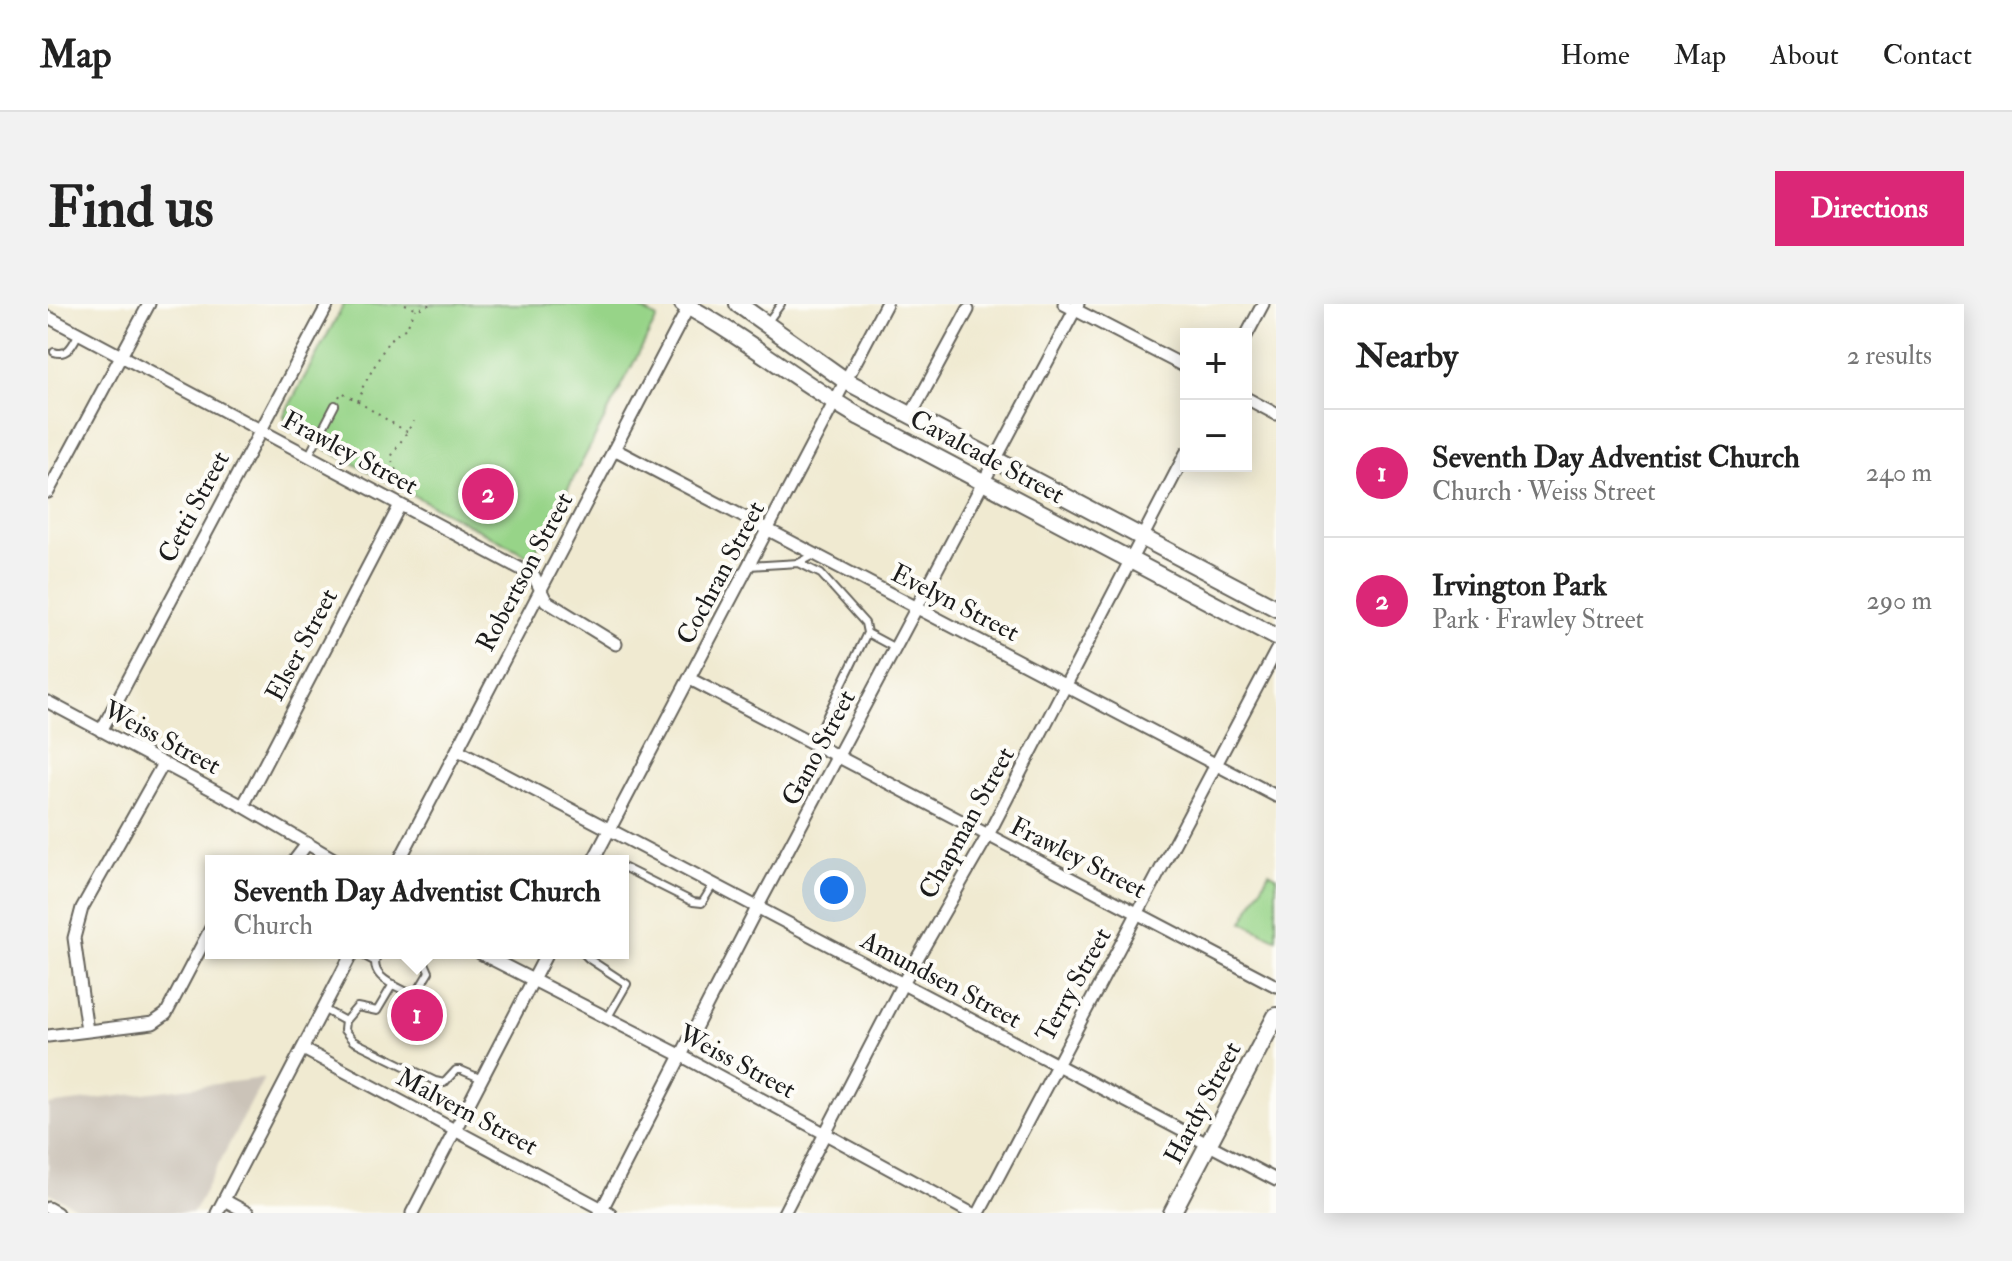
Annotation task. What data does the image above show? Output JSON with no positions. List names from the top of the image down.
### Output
{
  "streets": {
    "main road": ["Cavalcade Street", "Hardy Street"],
    "street": [
      "Frawley Street",
      "Cetti Street",
      "Robertson Street",
      "Cochran Street",
      "Evelyn Street",
      "Elser Street",
      "Weiss Street",
      "Gano Street",
      "Chapman Street",
      "Amundsen Street",
      "Terry Street",
      "Malvern Street"
    ]
  },
  "crossings": [
    ["Frawley Street", "Cetti Street"],
    ["Frawley Street", "Robertson Street"],
    ["Frawley Street", "Cochran Street"],
    ["Frawley Street", "Elser Street"],
    ["Frawley Street", "Gano Street"],
    ["Frawley Street", "Chapman Street"],
    ["Frawley Street", "Terry Street"],
    ["Cavalcade Street", "Robertson Street"],
    ["Cavalcade Street", "Cochran Street"],
    ["Cavalcade Street", "Gano Street"],
    ["Cavalcade Street", "Chapman Street"],
    ["Cetti Street", "Weiss Street"],
    ["Robertson Street", "Evelyn Street"],
    ["Robertson Street", "Amundsen Street"],
    ["Cochran Street", "Evelyn Street"],
    ["Cochran Street", "Amundsen Street"],
    ["Evelyn Street", "Gano Street"],
    ["Evelyn Street", "Chapman Street"],
    ["Evelyn Street", "Terry Street"],
    ["Elser Street", "Weiss Street"],
    ["Weiss Street", "Gano Street"],
    ["Weiss Street", "Chapman Street"],
    ["Gano Street", "Amundsen Street"],
    ["Gano Street", "Malvern Street"],
    ["Chapman Street", "Amundsen Street"],
    ["Amundsen Street", "Terry Street"],
    ["Amundsen Street", "Hardy Street"]
  ],
  "page": {
    "header": "Map",
    "nav": [
      "Home",
      "Map",
      "About",
      "Contact"
    ],
    "buttons": "Directions",
    "title": "Find us",
    "heading": ["Nearby", "2 results"],
    "map_buttons": ["+", "−"],
    "list": [
      {
        "mark": "1",
        "name": "Seventh Day Adventist Church",
        "note": "Church · Weiss Street",
        "value": "240 m"
      },
      {
        "mark": "2",
        "name": "Irvington Park",
        "note": "Park · Frawley Street",
        "value": "290 m"
      }
    ],
    "pins": ["2", "1"],
    "popup": ["Seventh Day Adventist Church", "Church"]
  }
}
